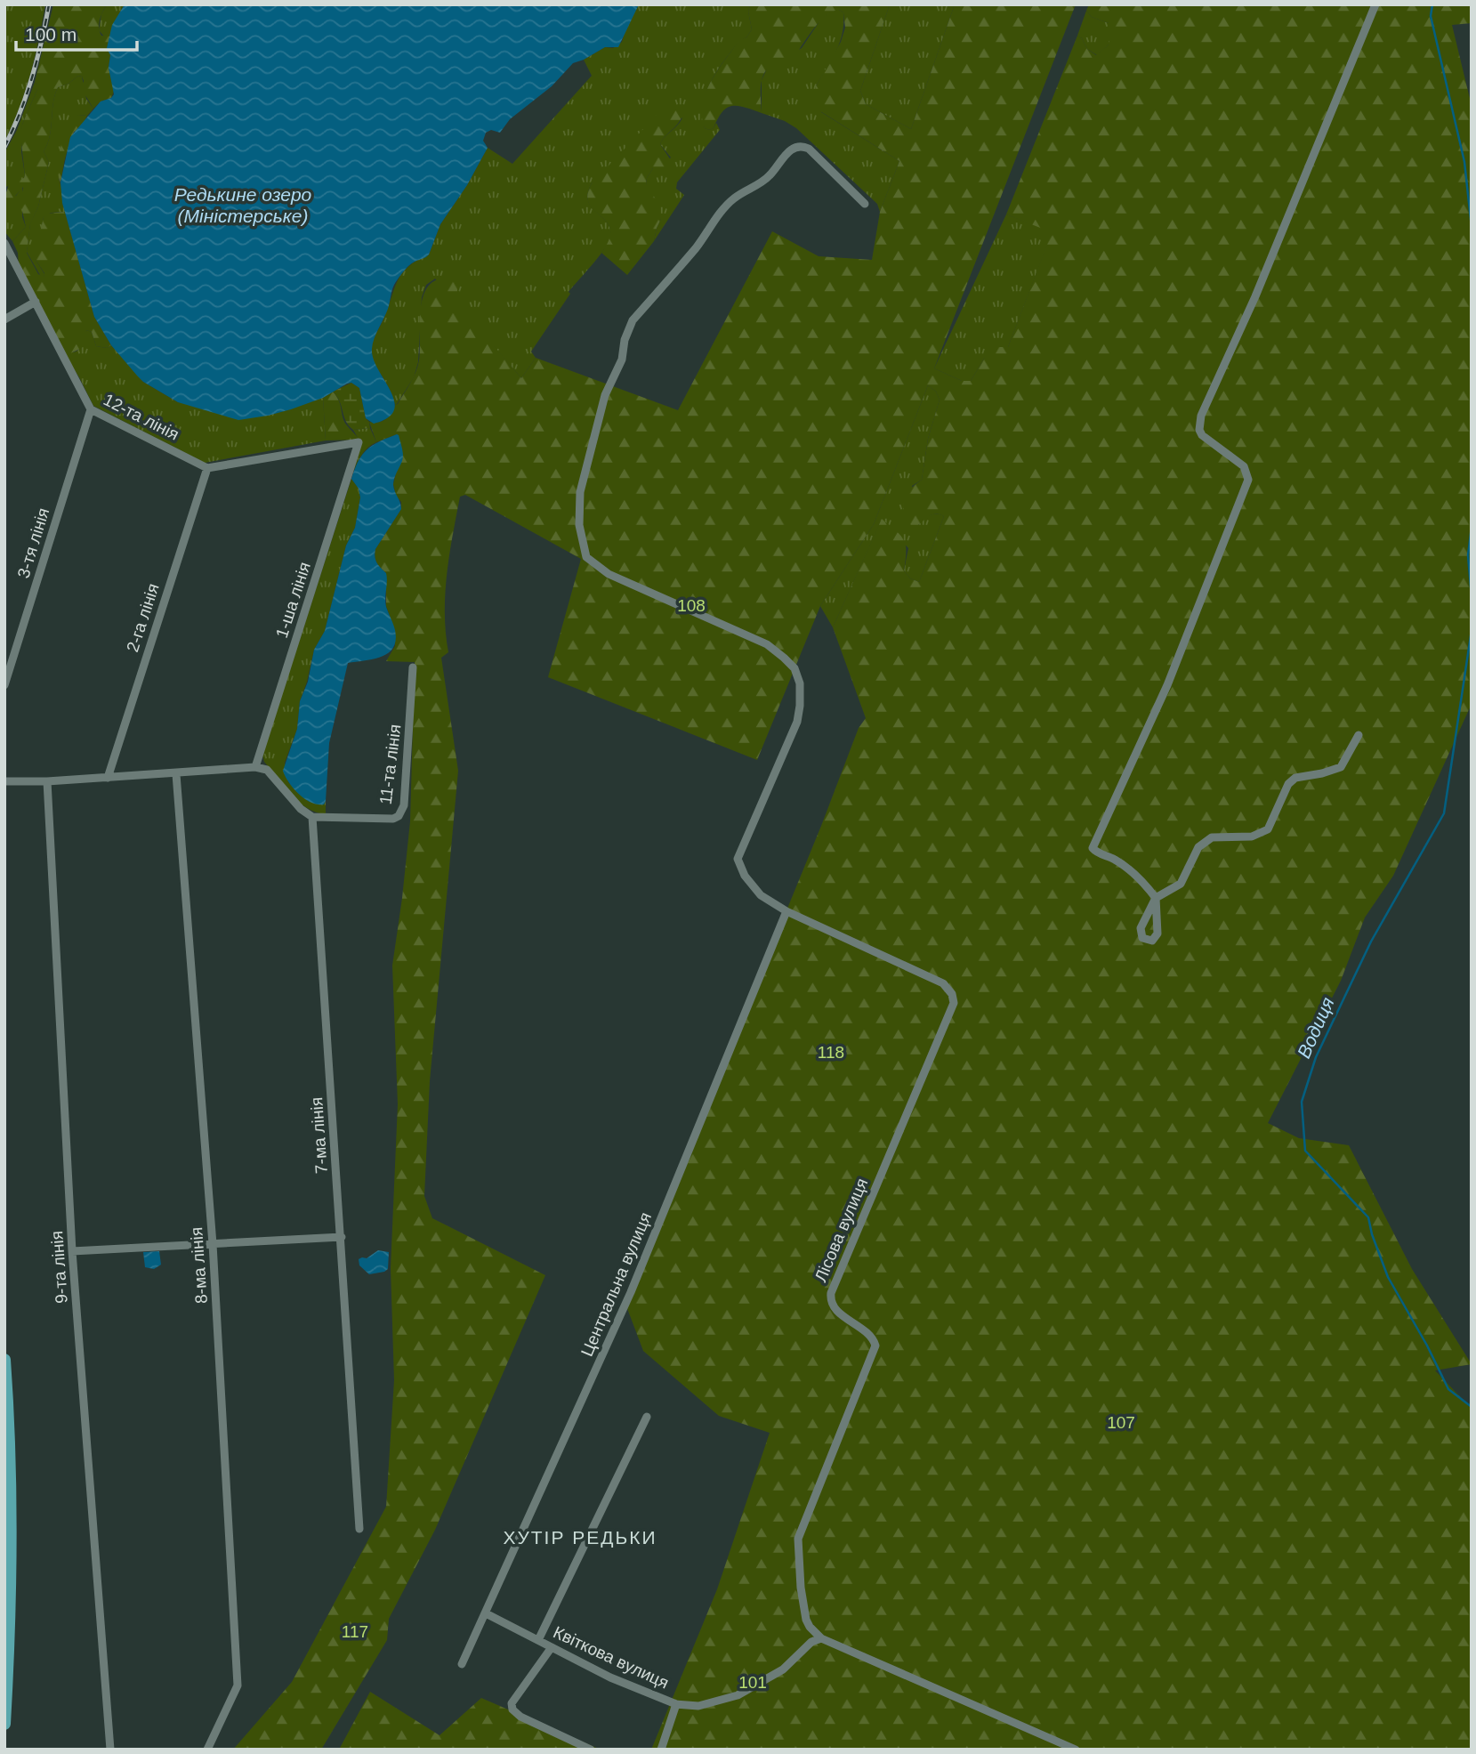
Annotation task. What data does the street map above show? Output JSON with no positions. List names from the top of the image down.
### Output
{
  "streets": {
    "street": [
      "12-та лінія",
      "3-тя лінія",
      "1-ша лінія",
      "2-га лінія",
      "11-та лінія",
      "7-ма лінія",
      "Лісова вулиця",
      "8-ма лінія",
      "9-та лінія",
      "Центральна вулиця",
      "Квіткова вулиця"
    ]
  },
  "crossings": [
    ["12-та лінія", "3-тя лінія"],
    ["12-та лінія", "1-ша лінія"],
    ["12-та лінія", "2-га лінія"],
    ["1-ша лінія", "2-га лінія"],
    ["11-та лінія", "7-ма лінія"],
    ["Лісова вулиця", "Центральна вулиця"],
    ["Лісова вулиця", "Квіткова вулиця"],
    ["Центральна вулиця", "Квіткова вулиця"]
  ],
  "districts": ["ХУТІР РЕДЬКИ"],
  "water": ["Редькине озеро (Міністерське)", "Водиця"],
  "parks": [
    "108",
    "118",
    "107",
    "117",
    "101"
  ],
  "scale_bar": "100 m"
}
